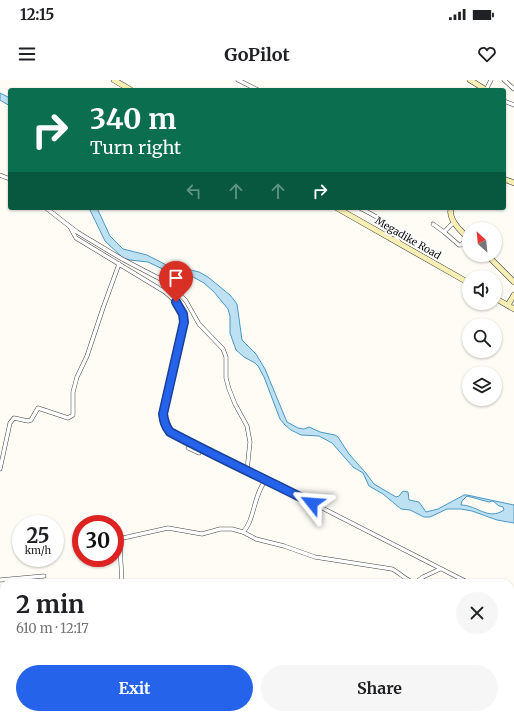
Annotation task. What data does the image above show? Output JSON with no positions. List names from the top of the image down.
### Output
{
  "streets": {
    "main road": ["Megadike Road"]
  },
  "north": "top left",
  "page": {
    "status": "12:15",
    "header": "GoPilot",
    "turn": ["340 m", "Turn right"],
    "speed": "25 km/h",
    "limit": "30",
    "heading": ["2 min", "610 m · 12:17"],
    "buttons": ["Exit", "Share"]
  }
}
